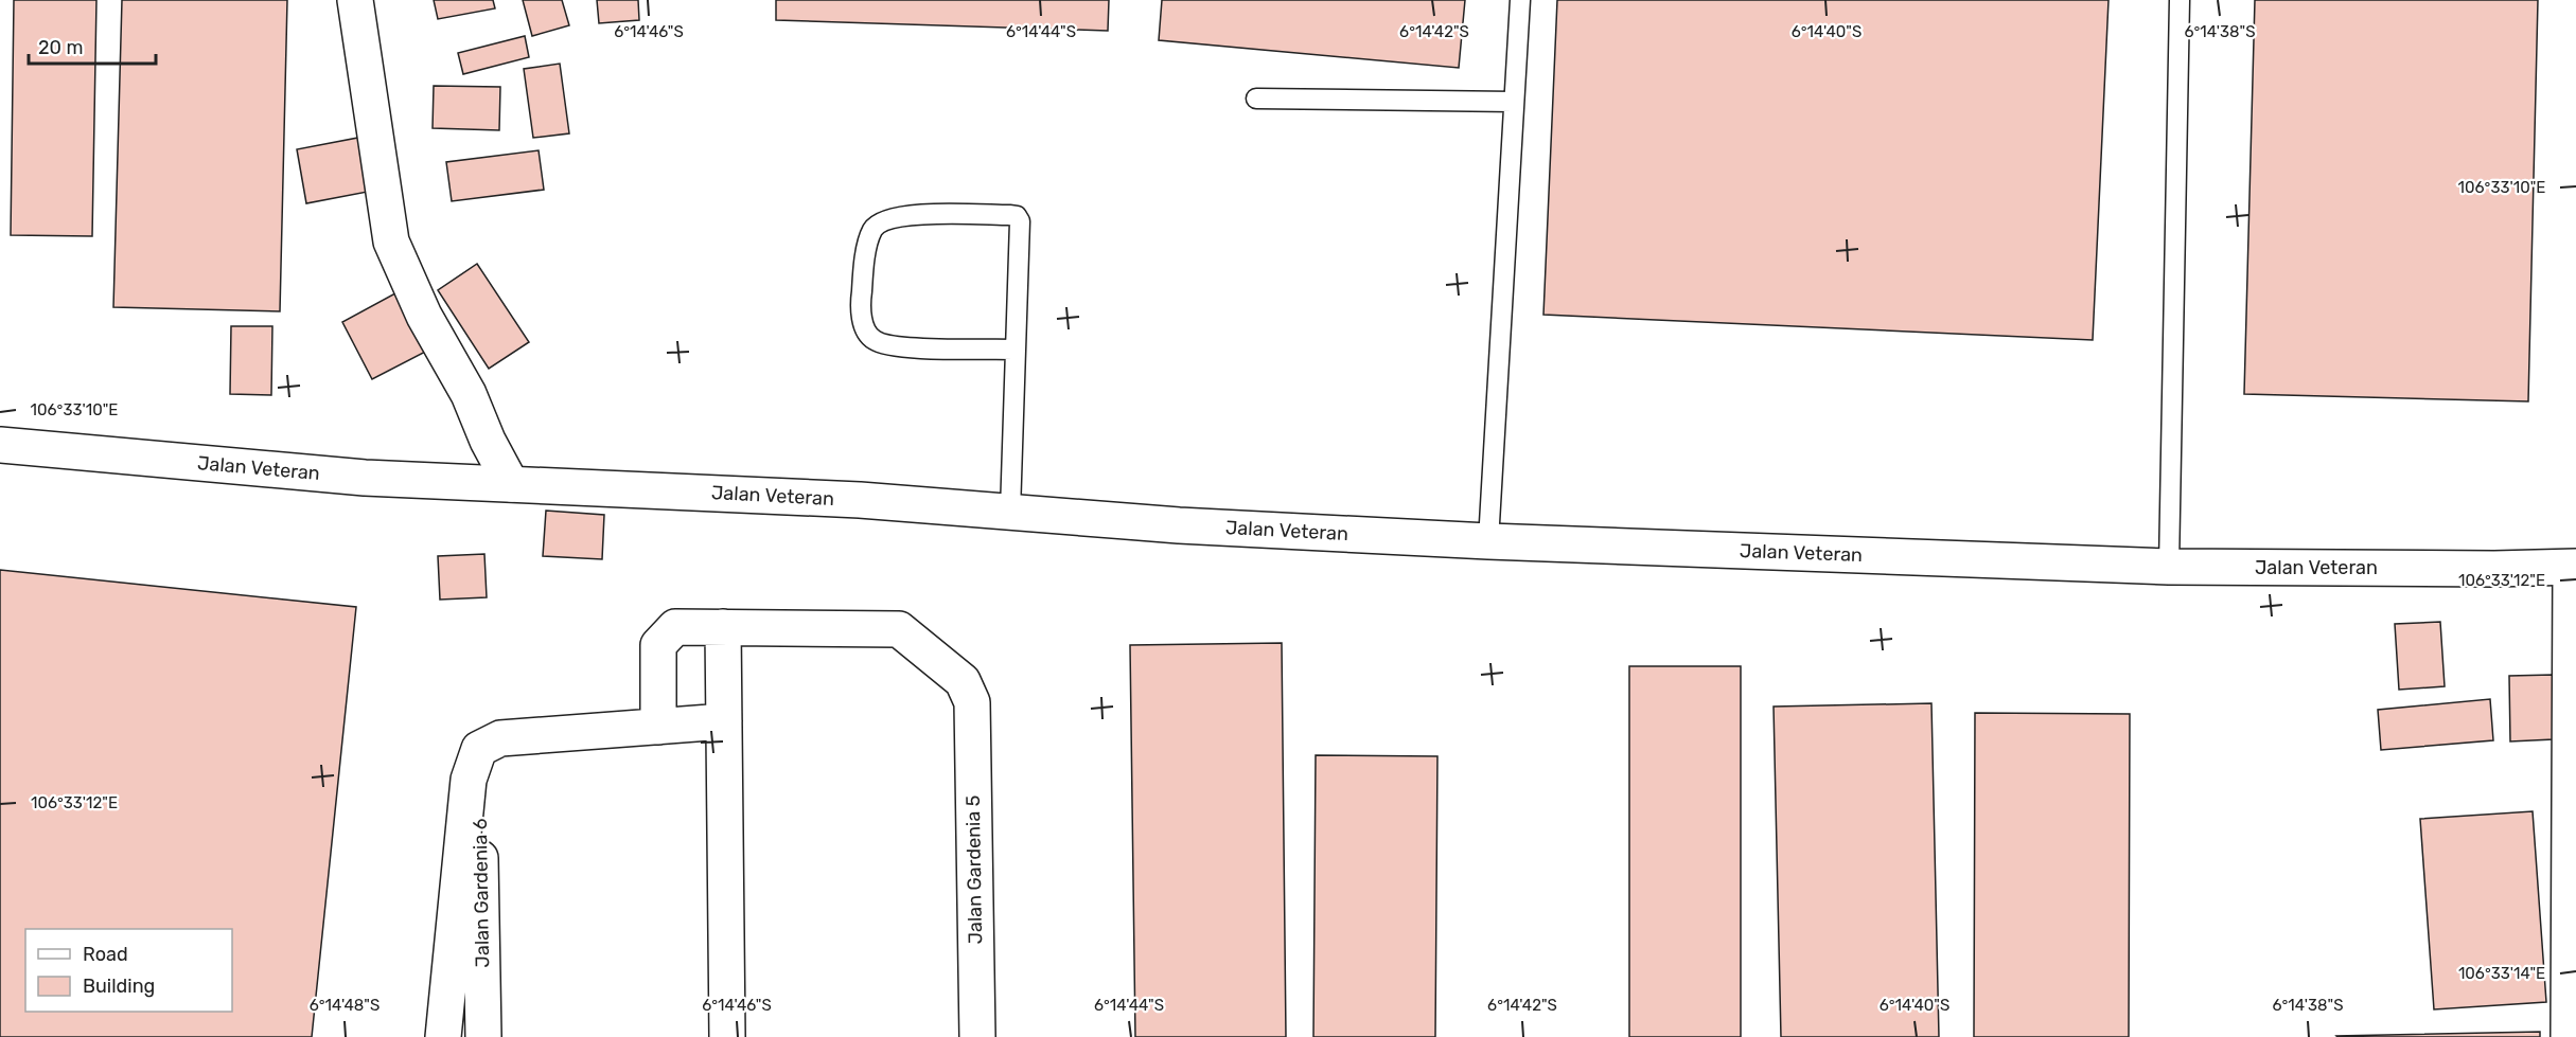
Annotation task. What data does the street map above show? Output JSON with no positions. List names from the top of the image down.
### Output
{
  "streets": {
    "street": ["Jalan Veteran", "Jalan Gardenia 5", "Jalan Gardenia 6"]
  },
  "legend": ["Road", "Building"],
  "scale_bar": "20 m",
  "coordinates": [
    "6°14'46\"S",
    "6°14'44\"S",
    "6°14'42\"S",
    "6°14'40\"S",
    "6°14'38\"S",
    "106°33'10\"E",
    "106°33'12\"E",
    "106°33'14\"E",
    "6°14'48\"S"
  ]
}
